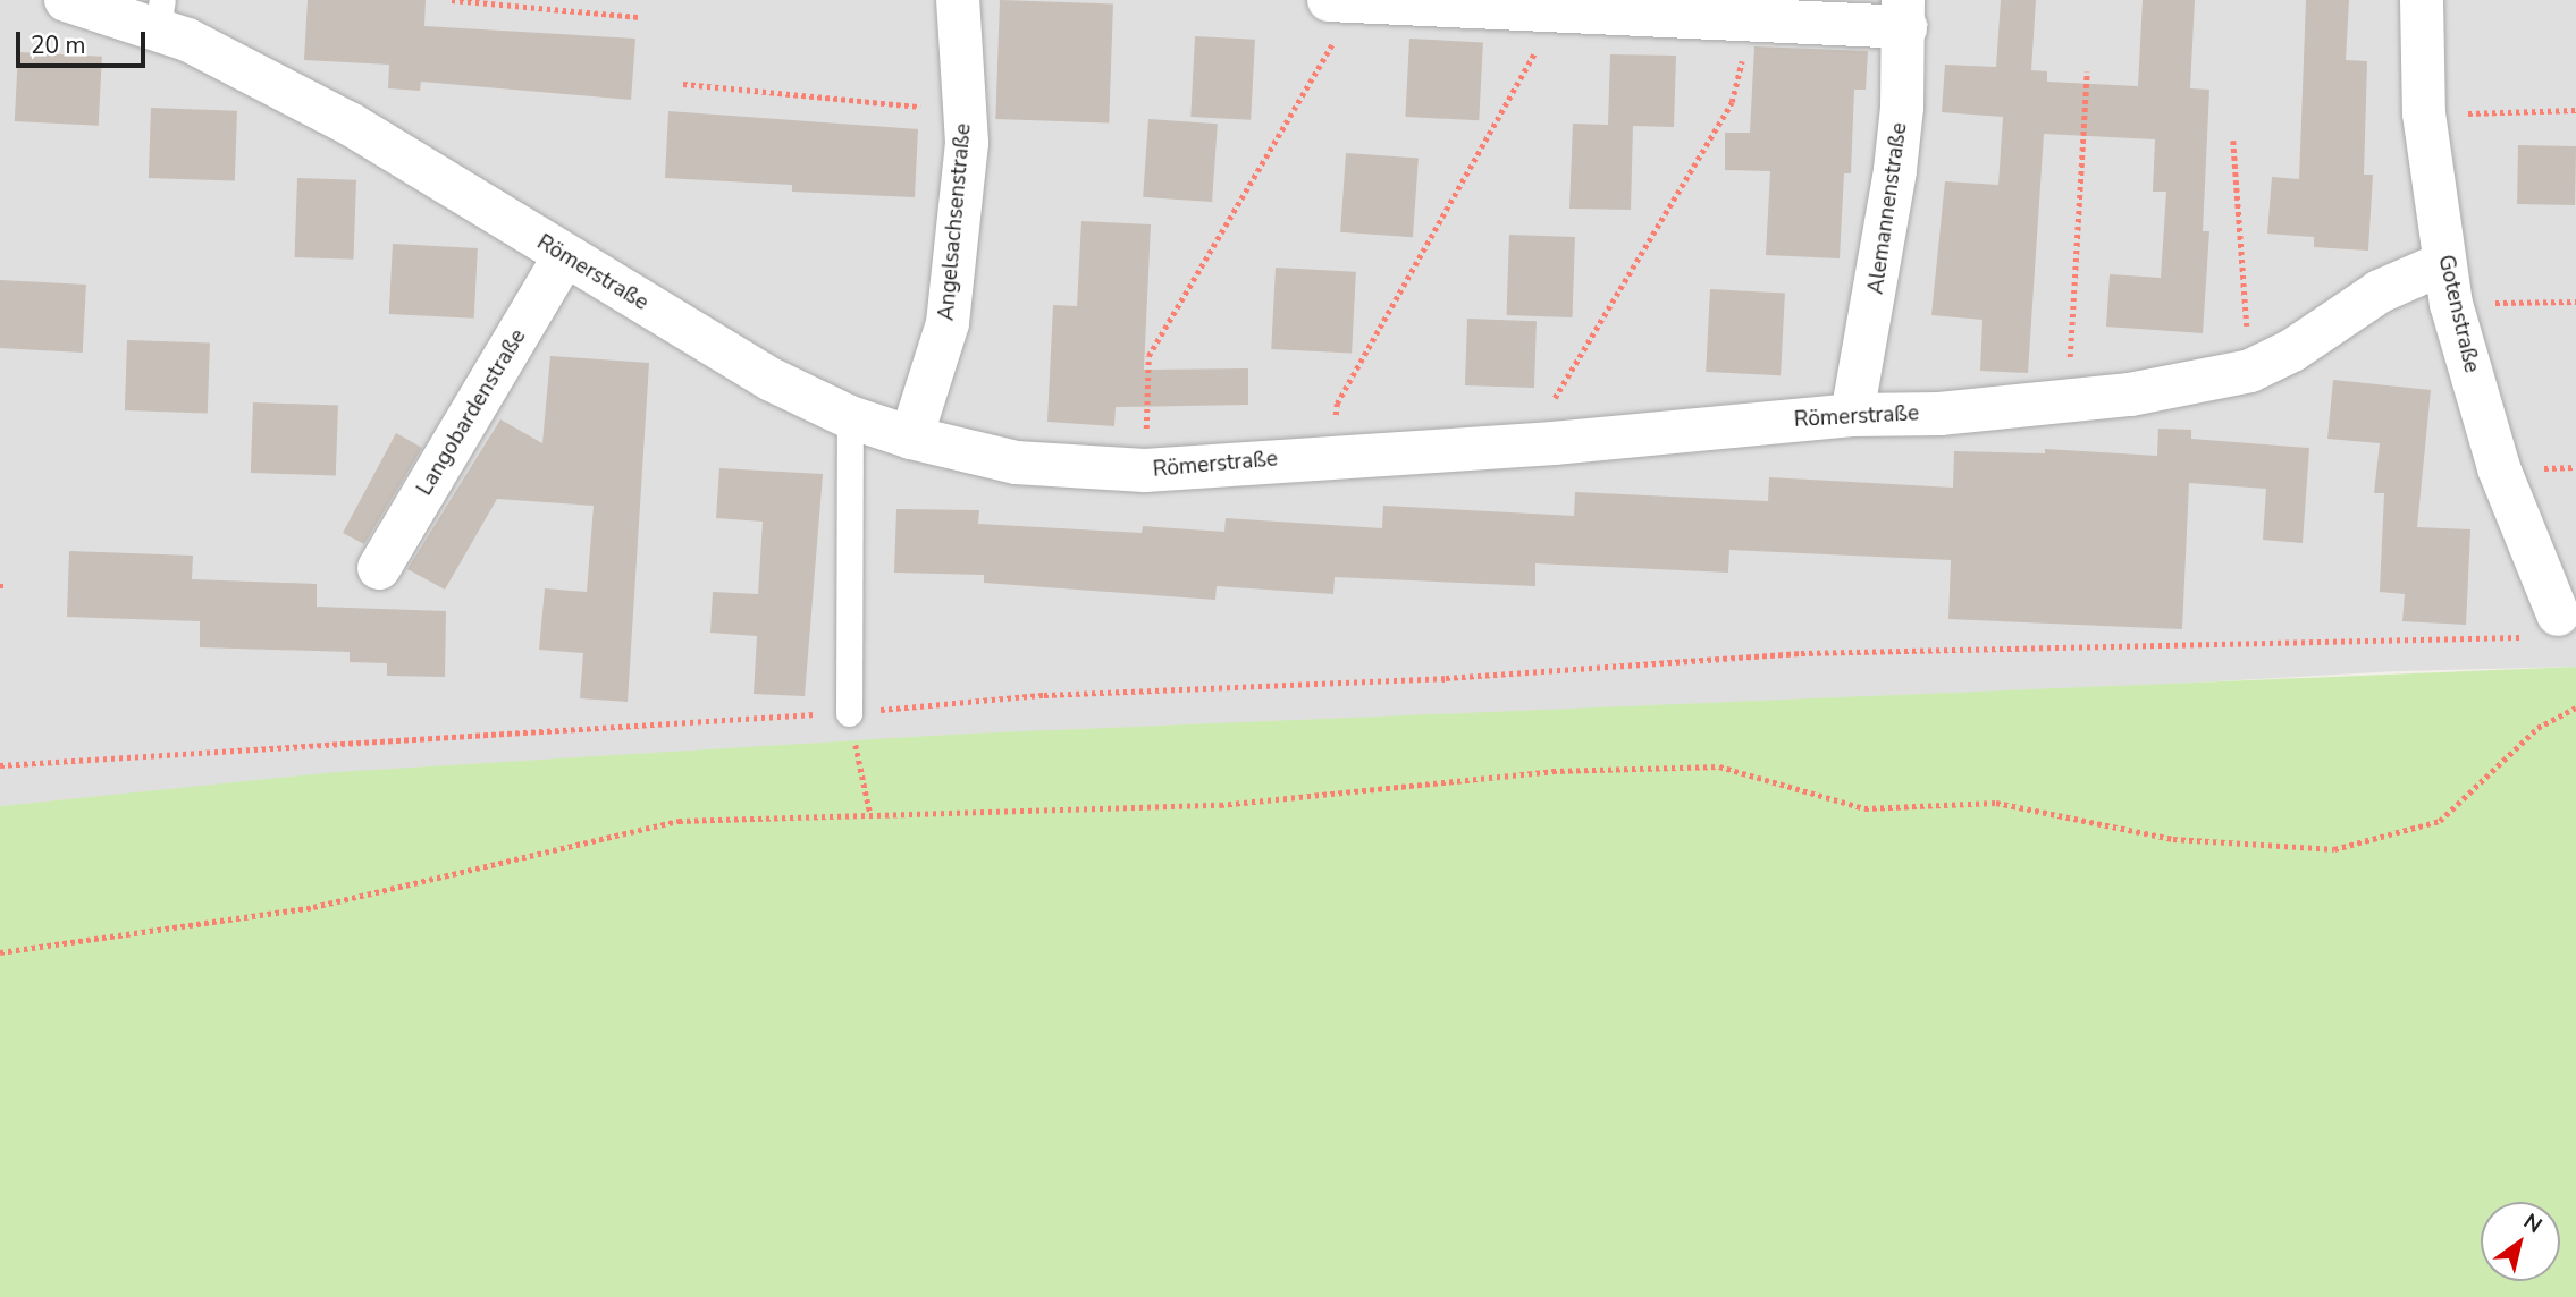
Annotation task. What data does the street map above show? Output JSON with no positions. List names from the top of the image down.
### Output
{
  "streets": {
    "street": [
      "Alemannenstraße",
      "Angelsachsenstraße",
      "Römerstraße",
      "Gotenstraße",
      "Langobardenstraße"
    ]
  },
  "crossings": [
    ["Alemannenstraße", "Römerstraße"],
    ["Angelsachsenstraße", "Römerstraße"],
    ["Römerstraße", "Gotenstraße"],
    ["Römerstraße", "Langobardenstraße"]
  ],
  "scale_bar": "20 m",
  "north": "top right"
}
